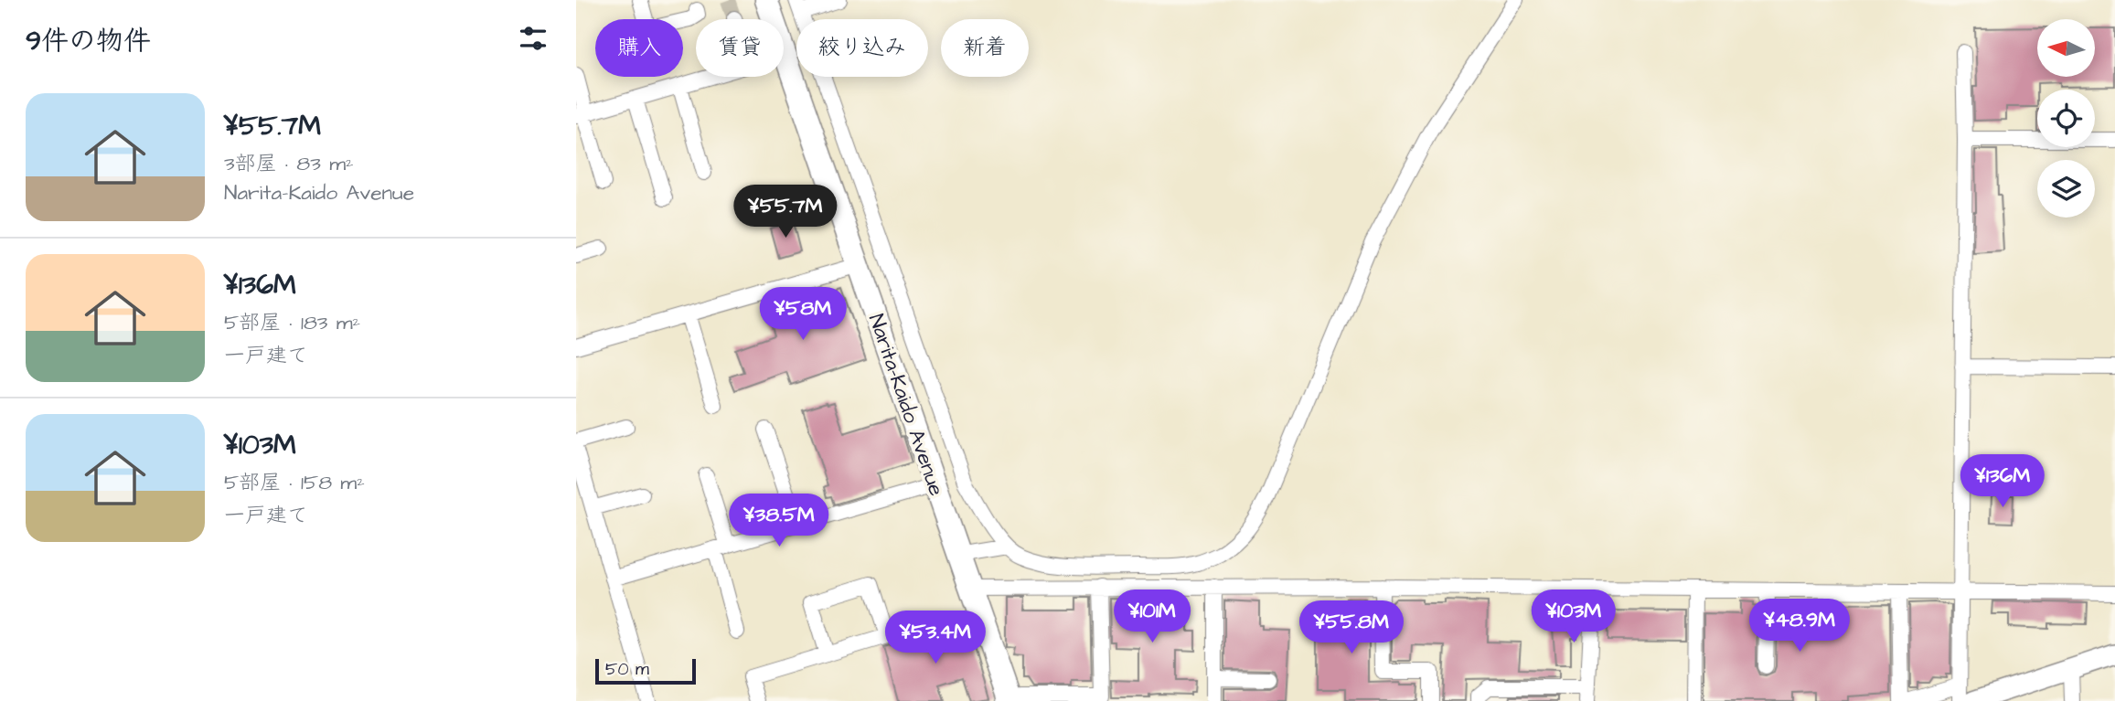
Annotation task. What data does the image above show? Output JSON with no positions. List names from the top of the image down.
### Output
{
  "streets": {
    "highway": ["Narita-Kaido Avenue"]
  },
  "scale_bar": "50 m",
  "north": "left",
  "page": {
    "heading": "9件の物件",
    "chip": [
      "購入",
      "賃貸",
      "絞り込み",
      "新着"
    ],
    "list": [
      {
        "name": "¥55.7M",
        "note": "3部屋 · 83 m² · Narita-Kaido Avenue"
      },
      {
        "name": "¥136M",
        "note": "5部屋 · 183 m² · 一戸建て"
      },
      {
        "name": "¥103M",
        "note": "5部屋 · 158 m² · 一戸建て"
      }
    ],
    "price": [
      "¥55.7M",
      "¥58M",
      "¥136M",
      "¥38.5M",
      "¥101M",
      "¥103M",
      "¥48.9M",
      "¥55.8M",
      "¥53.4M"
    ],
    "scale": "50 m"
  }
}
